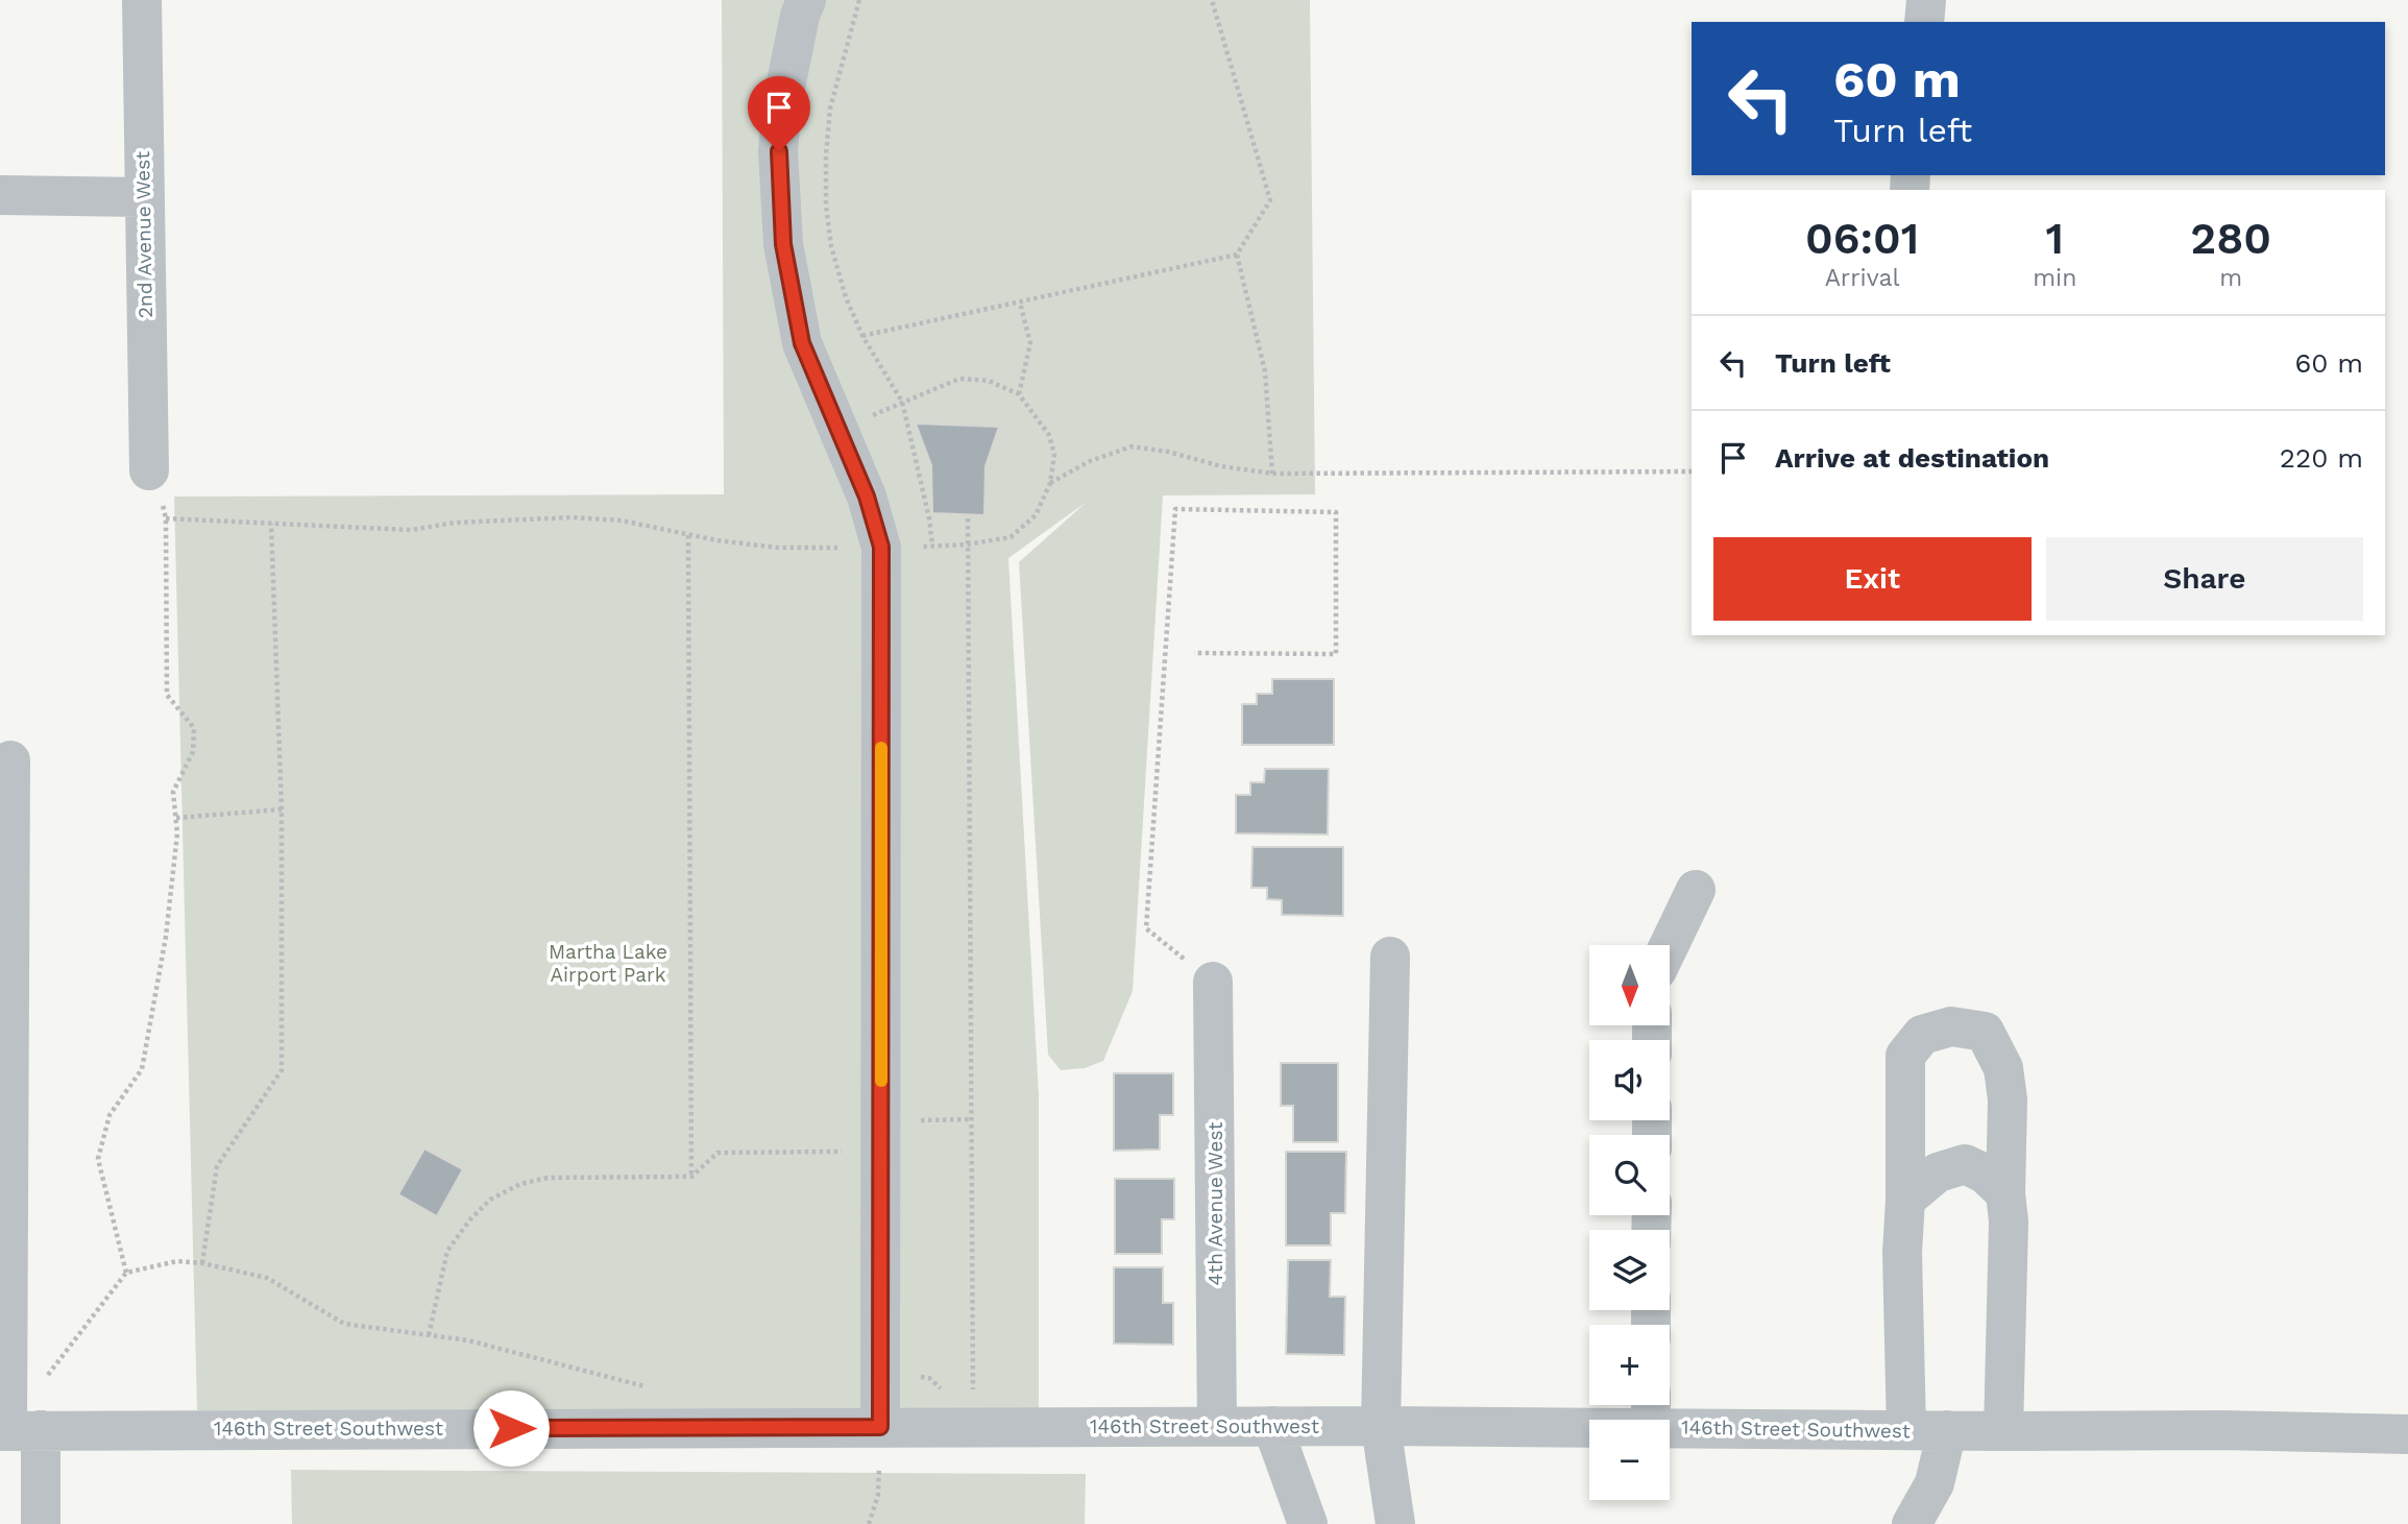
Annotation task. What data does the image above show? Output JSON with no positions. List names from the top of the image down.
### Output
{
  "streets": {
    "street": ["2nd Avenue West", "4th Avenue West", "146th Street Southwest"]
  },
  "crossings": [
    ["4th Avenue West", "146th Street Southwest"]
  ],
  "parks": ["Martha Lake Airport Park"],
  "north": "bottom",
  "page": {
    "turn": ["60 m", "Turn left"],
    "eta": [
      "06:01",
      "Arrival",
      "1",
      "min",
      "280",
      "m"
    ],
    "list": [
      {
        "name": "Turn left",
        "value": "60 m"
      },
      {
        "name": "Arrive at destination",
        "value": "220 m"
      }
    ],
    "buttons": ["Exit", "Share"],
    "map_buttons": ["+", "−"]
  }
}
